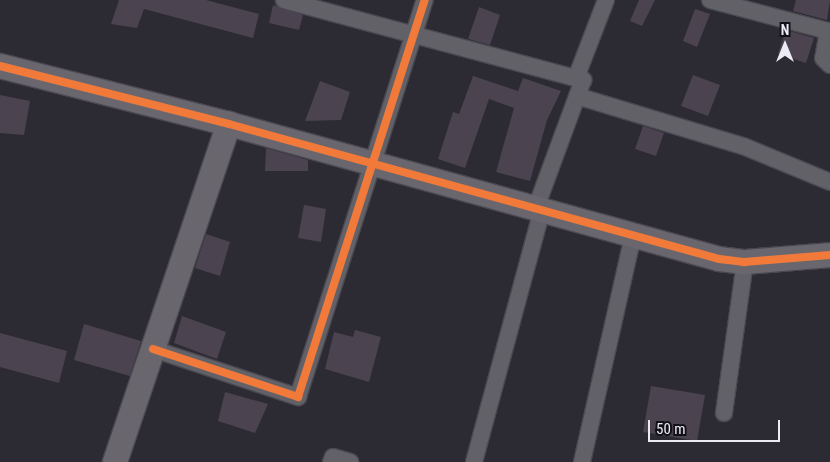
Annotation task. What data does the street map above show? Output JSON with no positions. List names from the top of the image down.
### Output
{
  "scale_bar": "50 m",
  "north": "top"
}
